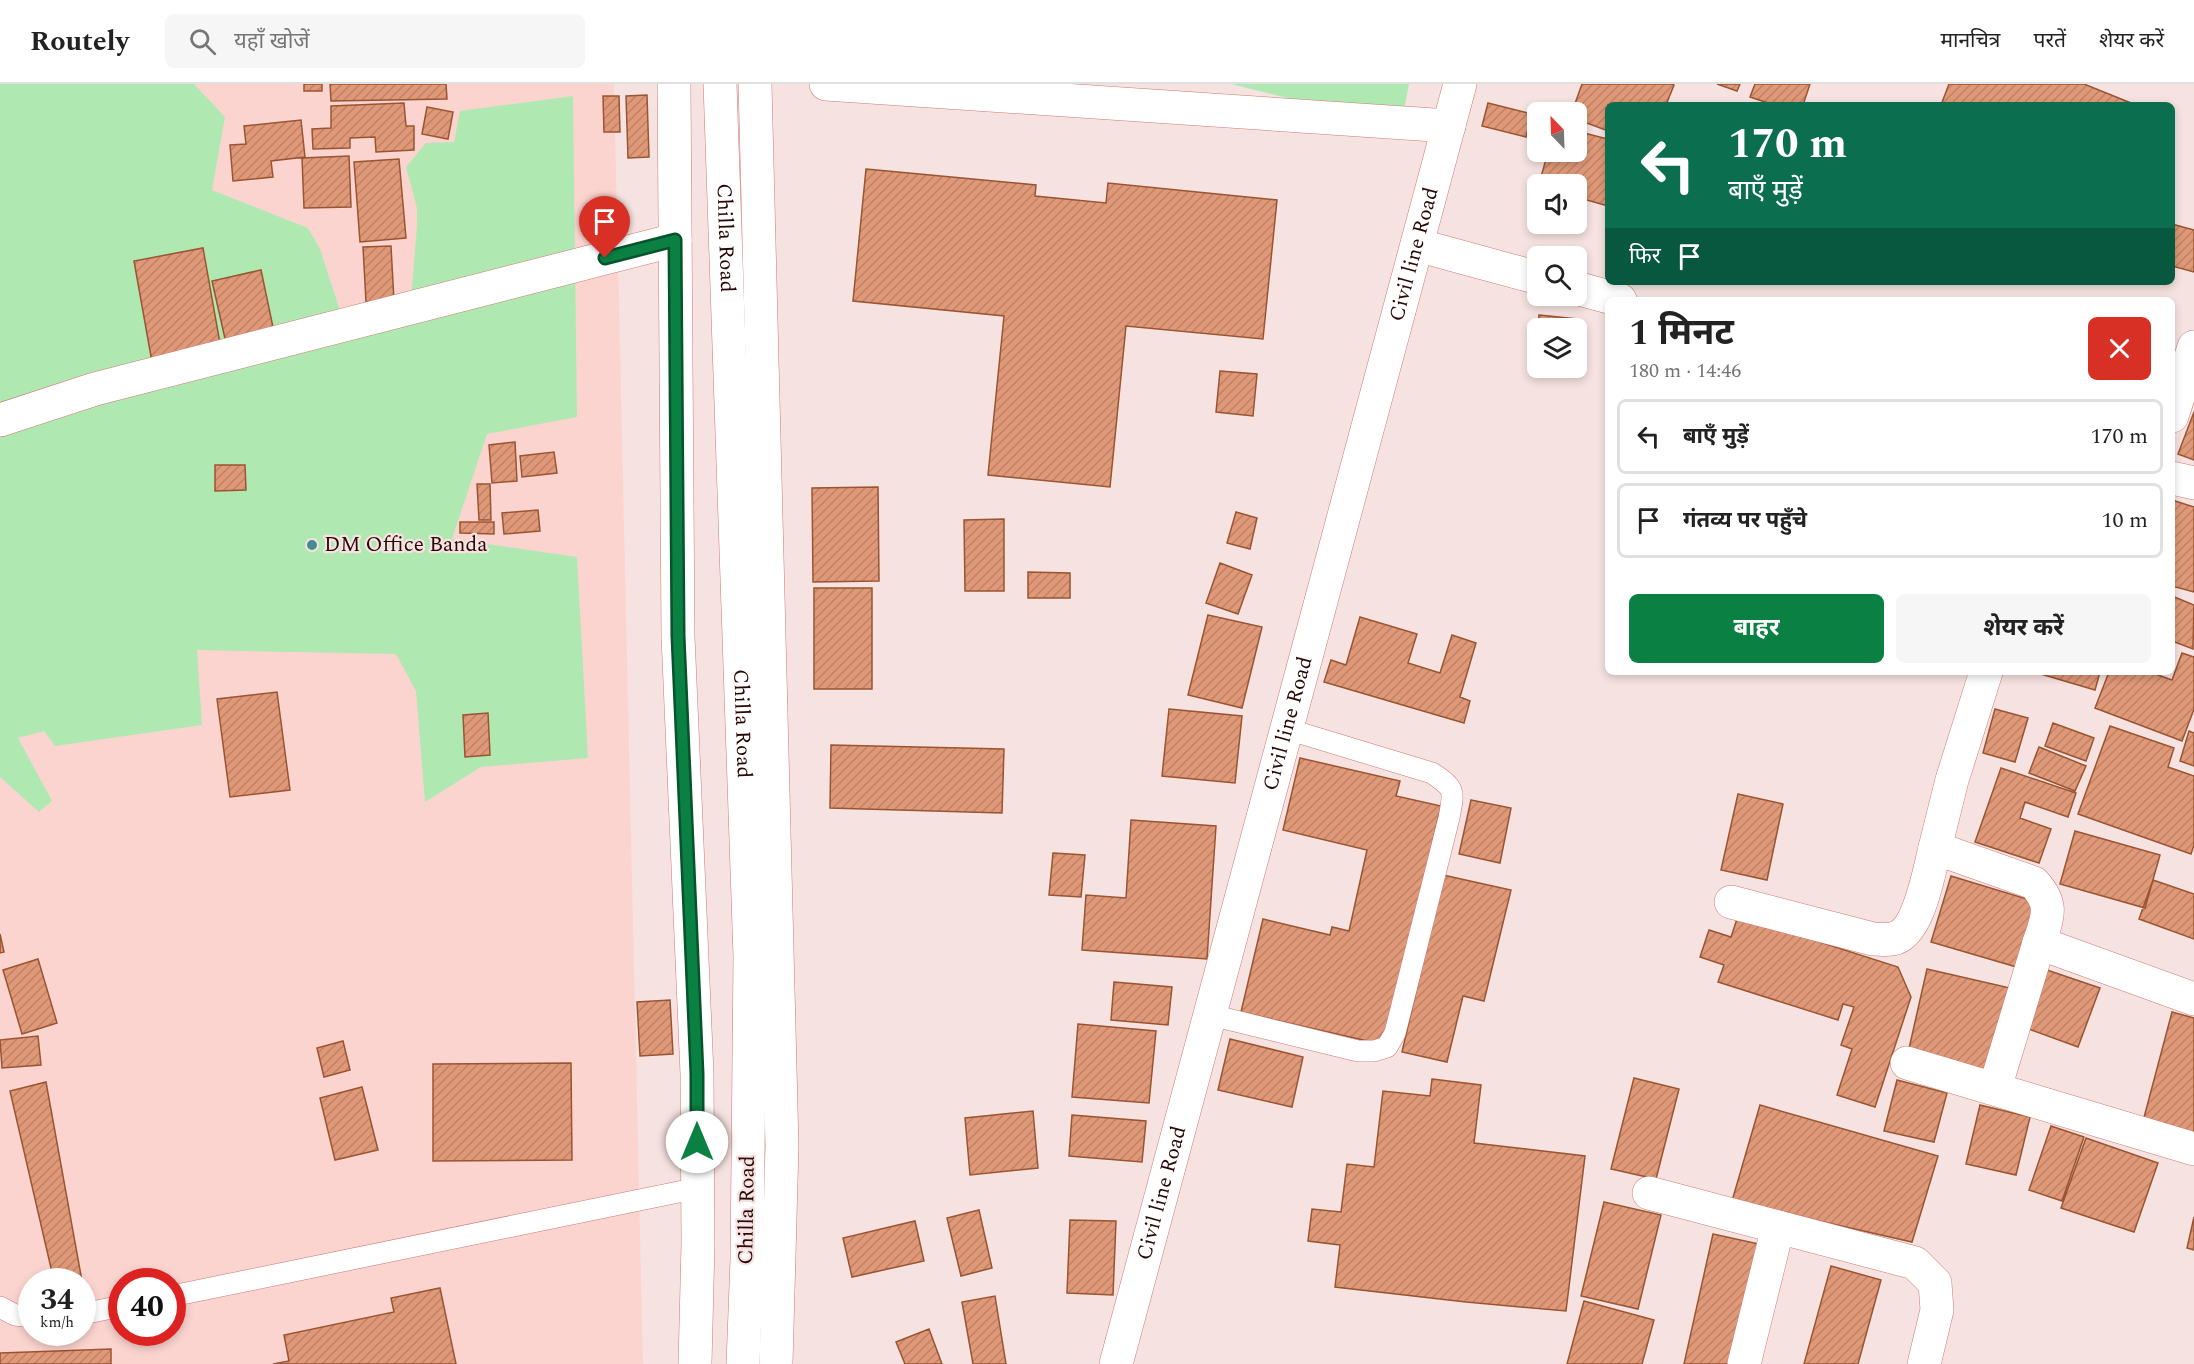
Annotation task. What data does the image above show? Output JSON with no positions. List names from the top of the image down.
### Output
{
  "streets": {
    "street": ["Chilla Road", "Civil line Road"]
  },
  "places": ["DM Office Banda"],
  "north": "top left",
  "page": {
    "header": "Routely",
    "search": "यहाँ खोजें",
    "nav": ["मानचित्र", "परतें", "शेयर करें"],
    "turn": ["170 m", "बाएँ मुड़ें"],
    "then": "फिर",
    "heading": ["1 मिनट", "180 m · 14:46"],
    "list": [
      {
        "name": "बाएँ मुड़ें",
        "value": "170 m"
      },
      {
        "name": "गंतव्य पर पहुँचे",
        "value": "10 m"
      }
    ],
    "buttons": ["बाहर", "शेयर करें"],
    "speed": "34 km/h",
    "limit": "40"
  }
}
